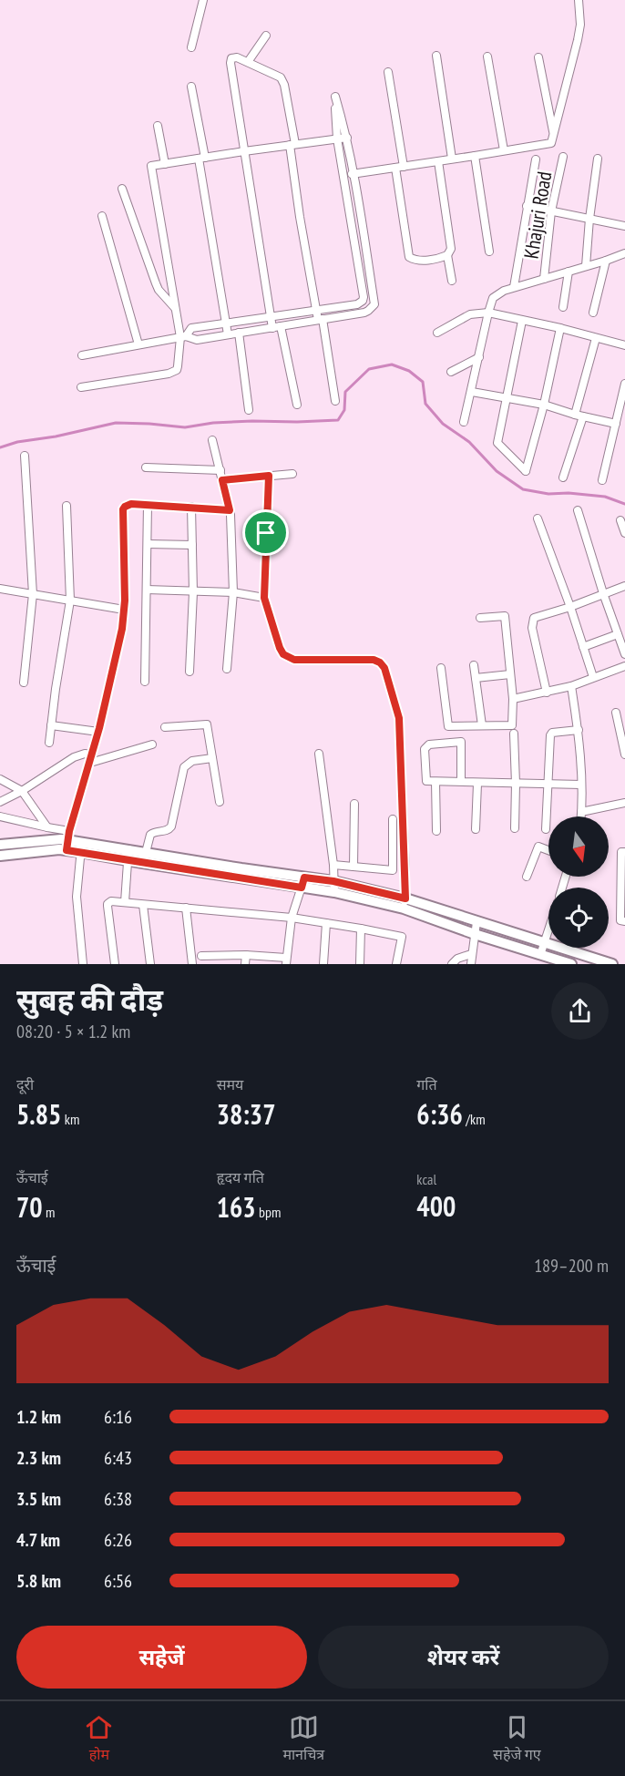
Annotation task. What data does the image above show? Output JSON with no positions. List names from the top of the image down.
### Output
{
  "streets": {
    "street": ["Khajuri Road"]
  },
  "north": "bottom",
  "page": {
    "heading": ["सुबह की दौड़", "08:20 · 5 × 1.2 km"],
    "stats": [
      ["दूरी", "5.85 km"],
      ["समय", "38:37"],
      ["गति", "6:36 /km"],
      ["ऊँचाई", "70 m"],
      ["हृदय गति", "163 bpm"],
      ["kcal", "400"]
    ],
    "chart": ["ऊँचाई", "189–200 m"],
    "list": [
      {
        "name": "1.2 km",
        "note": "6:16"
      },
      {
        "name": "2.3 km",
        "note": "6:43"
      },
      {
        "name": "3.5 km",
        "note": "6:38"
      },
      {
        "name": "4.7 km",
        "note": "6:26"
      },
      {
        "name": "5.8 km",
        "note": "6:56"
      }
    ],
    "buttons": ["सहेजें", "शेयर करें"],
    "tabs": ["होम", "मानचित्र", "सहेजे गए"]
  }
}
